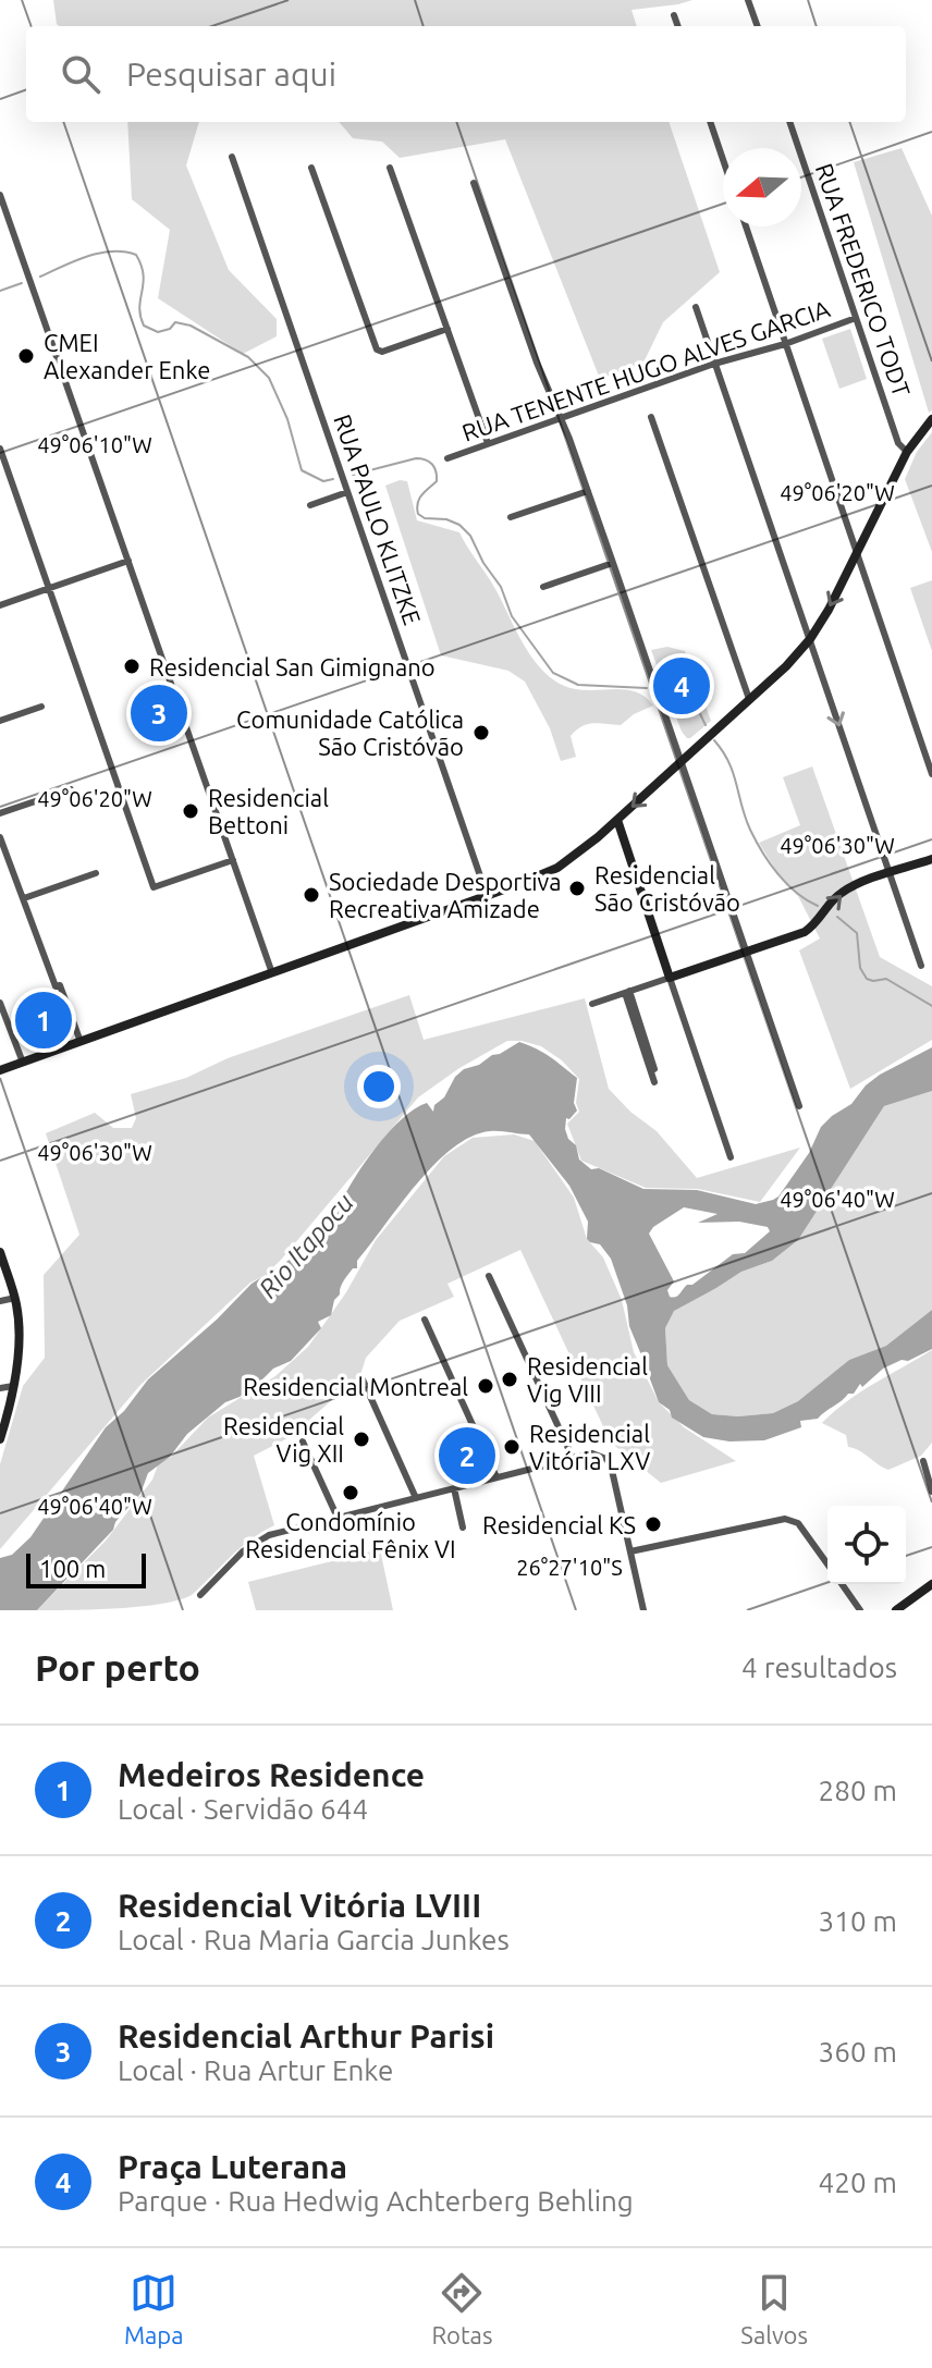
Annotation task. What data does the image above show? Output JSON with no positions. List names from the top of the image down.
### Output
{
  "streets": {
    "street": ["RUA FREDERICO TODT", "RUA TENENTE HUGO ALVES GARCIA", "RUA PAULO KLITZKE"]
  },
  "crossings": [
    ["RUA FREDERICO TODT", "RUA TENENTE HUGO ALVES GARCIA"]
  ],
  "water": ["Rio Itapocu"],
  "places": [
    "CMEI Alexander Enke",
    "Residencial San Gimignano",
    "Comunidade Católica São Cristóvão",
    "Residencial Bettoni",
    "Residencial São Cristóvão",
    "Sociedade Desportiva Recreativa Amizade",
    "Residencial Vig VIII",
    "Residencial Montreal",
    "Residencial Vig XII",
    "Residencial Vitória LXV",
    "Condomínio Residencial Fênix VI",
    "Residencial KS"
  ],
  "scale_bar": "100 m",
  "north": "left",
  "page": {
    "search": "Pesquisar aqui",
    "pins": [
      "4",
      "3",
      "1",
      "2"
    ],
    "scale": "100 m",
    "heading": ["Por perto", "4 resultados"],
    "list": [
      {
        "mark": "1",
        "name": "Medeiros Residence",
        "note": "Local · Servidão 644",
        "value": "280 m"
      },
      {
        "mark": "2",
        "name": "Residencial Vitória LVIII",
        "note": "Local · Rua Maria Garcia Junkes",
        "value": "310 m"
      },
      {
        "mark": "3",
        "name": "Residencial Arthur Parisi",
        "note": "Local · Rua Artur Enke",
        "value": "360 m"
      },
      {
        "mark": "4",
        "name": "Praça Luterana",
        "note": "Parque · Rua Hedwig Achterberg Behling",
        "value": "420 m"
      }
    ],
    "nav": ["Mapa", "Rotas", "Salvos"]
  },
  "coordinates": [
    "49°06'10\"W",
    "49°06'20\"W",
    "49°06'30\"W",
    "49°06'40\"W",
    "26°27'10\"S"
  ]
}
